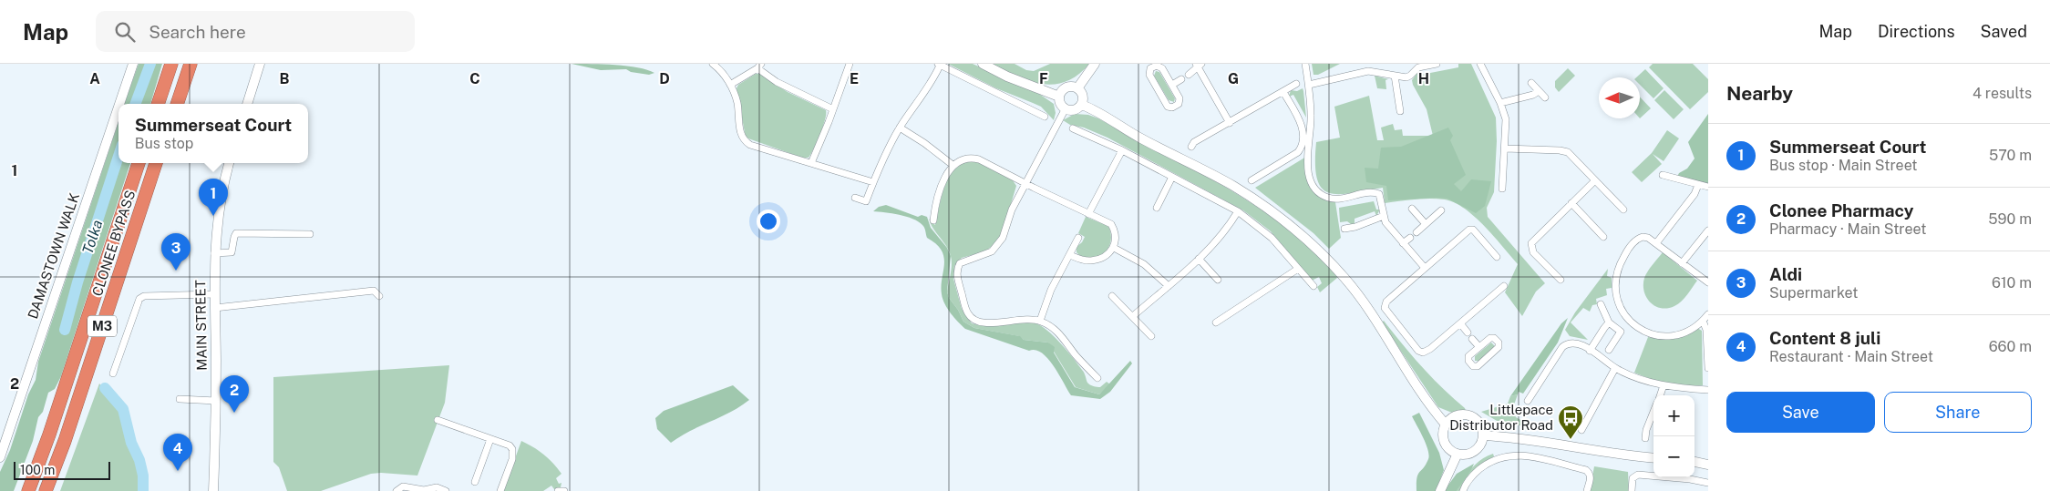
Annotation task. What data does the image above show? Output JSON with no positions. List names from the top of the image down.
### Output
{
  "streets": {
    "highway": ["CLONEE BYPASS", "M3"],
    "street": ["DAMASTOWN WALK", "MAIN STREET"]
  },
  "water": ["Tolka"],
  "places": {
    "bus stop": ["Littlepace Distributor Road"]
  },
  "scale_bar": "100 m",
  "north": "left",
  "page": {
    "header": "Map",
    "search": "Search here",
    "nav": ["Map", "Directions", "Saved"],
    "heading": ["Nearby", "4 results"],
    "popup": ["Summerseat Court", "Bus stop"],
    "list": [
      {
        "mark": "1",
        "name": "Summerseat Court",
        "note": "Bus stop · Main Street",
        "value": "570 m"
      },
      {
        "mark": "2",
        "name": "Clonee Pharmacy",
        "note": "Pharmacy · Main Street",
        "value": "590 m"
      },
      {
        "mark": "3",
        "name": "Aldi",
        "note": "Supermarket",
        "value": "610 m"
      },
      {
        "mark": "4",
        "name": "Content 8 juli",
        "note": "Restaurant · Main Street",
        "value": "660 m"
      }
    ],
    "pins": [
      "1",
      "3",
      "2",
      "4"
    ],
    "buttons": ["Save", "Share"],
    "map_buttons": ["+", "−"],
    "scale": "100 m"
  },
  "grid": {
    "columns": [
      "A",
      "B",
      "C",
      "D",
      "E",
      "F",
      "G",
      "H"
    ],
    "rows": ["1", "2"]
  }
}
